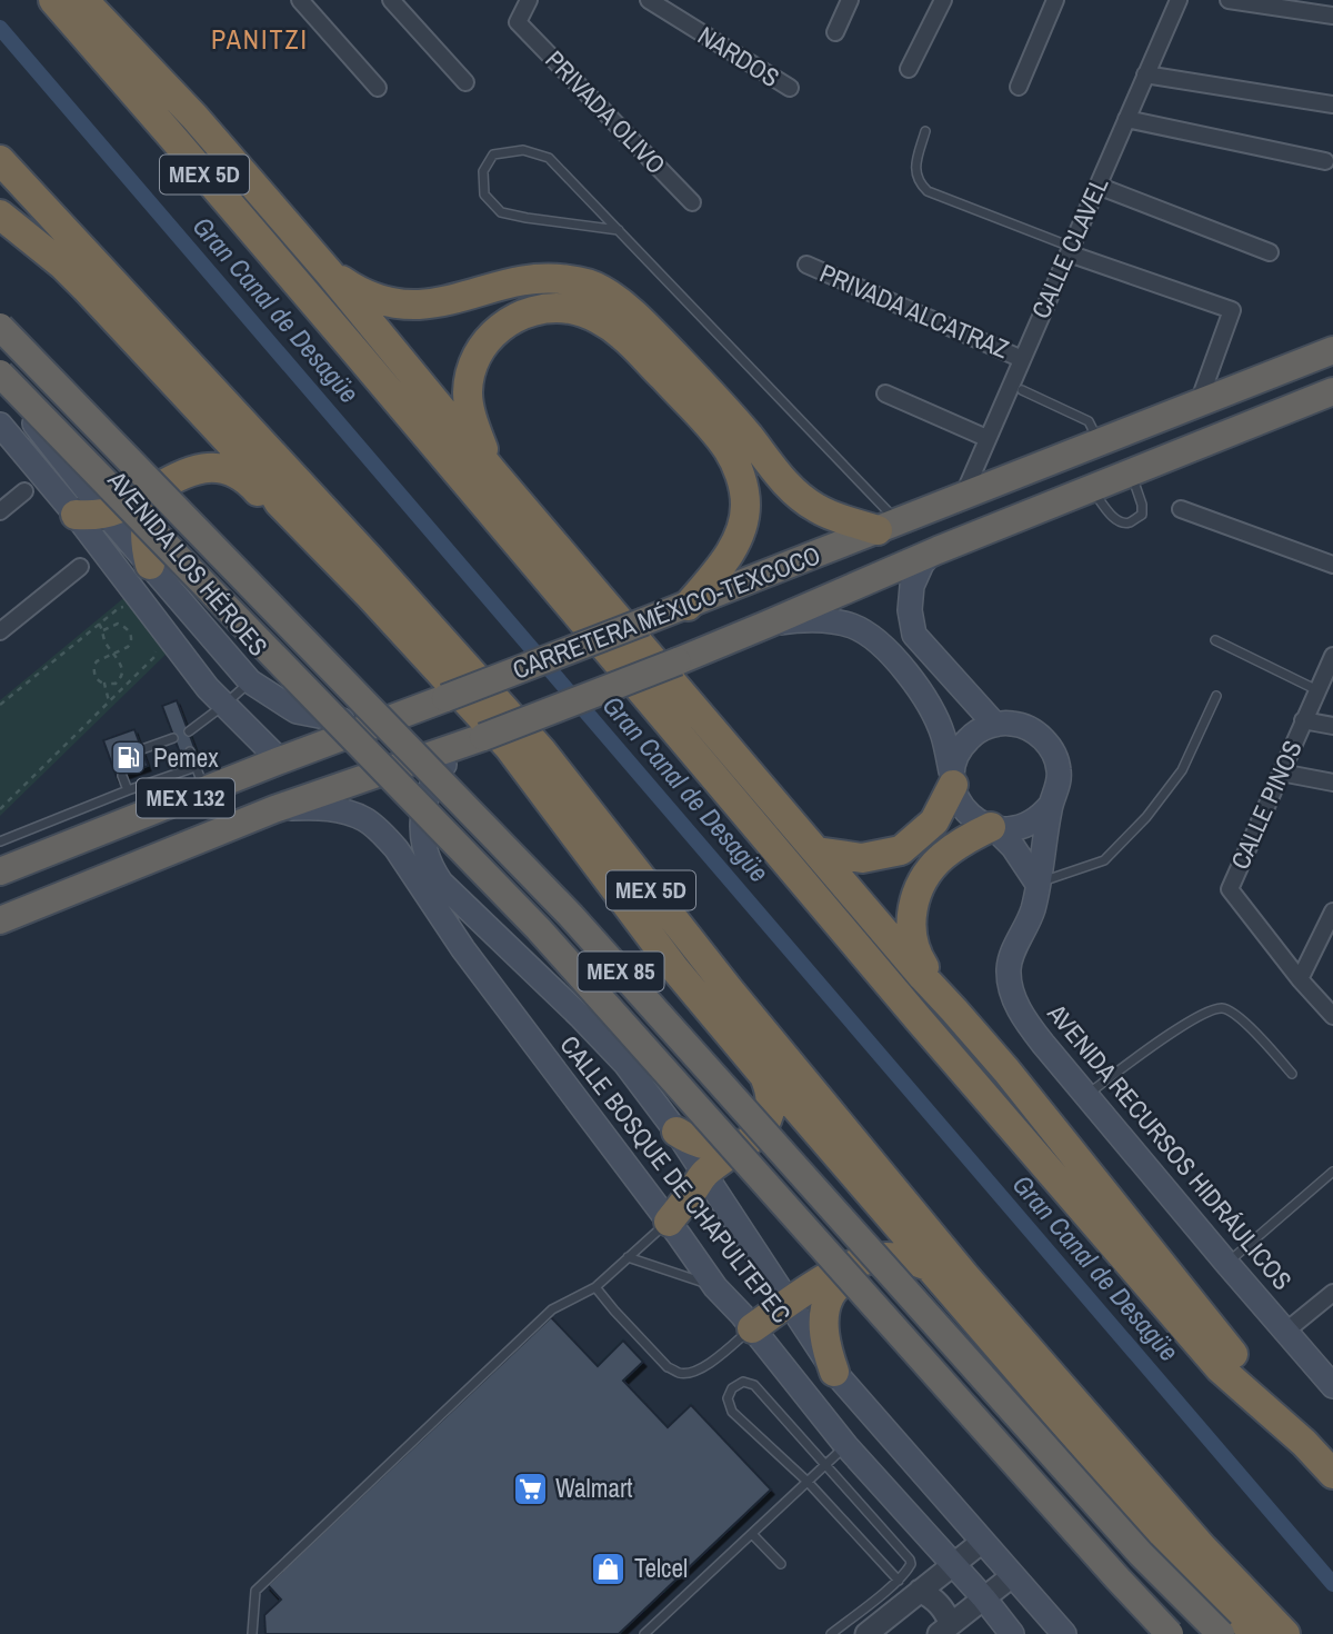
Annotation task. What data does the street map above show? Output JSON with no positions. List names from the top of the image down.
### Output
{
  "streets": {
    "highway": [
      "MEX 5D",
      "CARRETERA MÉXICO-TEXCOCO",
      "MEX 132",
      "MEX 85"
    ],
    "main road": ["AVENIDA LOS HÉROES", "AVENIDA RECURSOS HIDRÁULICOS", "CALLE BOSQUE DE CHAPULTEPEC"],
    "street": [
      "NARDOS",
      "PRIVADA OLIVO",
      "CALLE CLAVEL",
      "PRIVADA ALCATRAZ",
      "CALLE PINOS"
    ]
  },
  "crossings": [
    ["CALLE CLAVEL", "PRIVADA ALCATRAZ"],
    ["CALLE CLAVEL", "CARRETERA MÉXICO-TEXCOCO"],
    ["AVENIDA LOS HÉROES", "CARRETERA MÉXICO-TEXCOCO"],
    ["CARRETERA MÉXICO-TEXCOCO", "CALLE BOSQUE DE CHAPULTEPEC"]
  ],
  "districts": ["PANITZI"],
  "water": ["Gran Canal de Desagüe"],
  "places": {
    "fuel station": ["Pemex"],
    "supermarket": ["Walmart"],
    "shop": ["Telcel"]
  }
}
